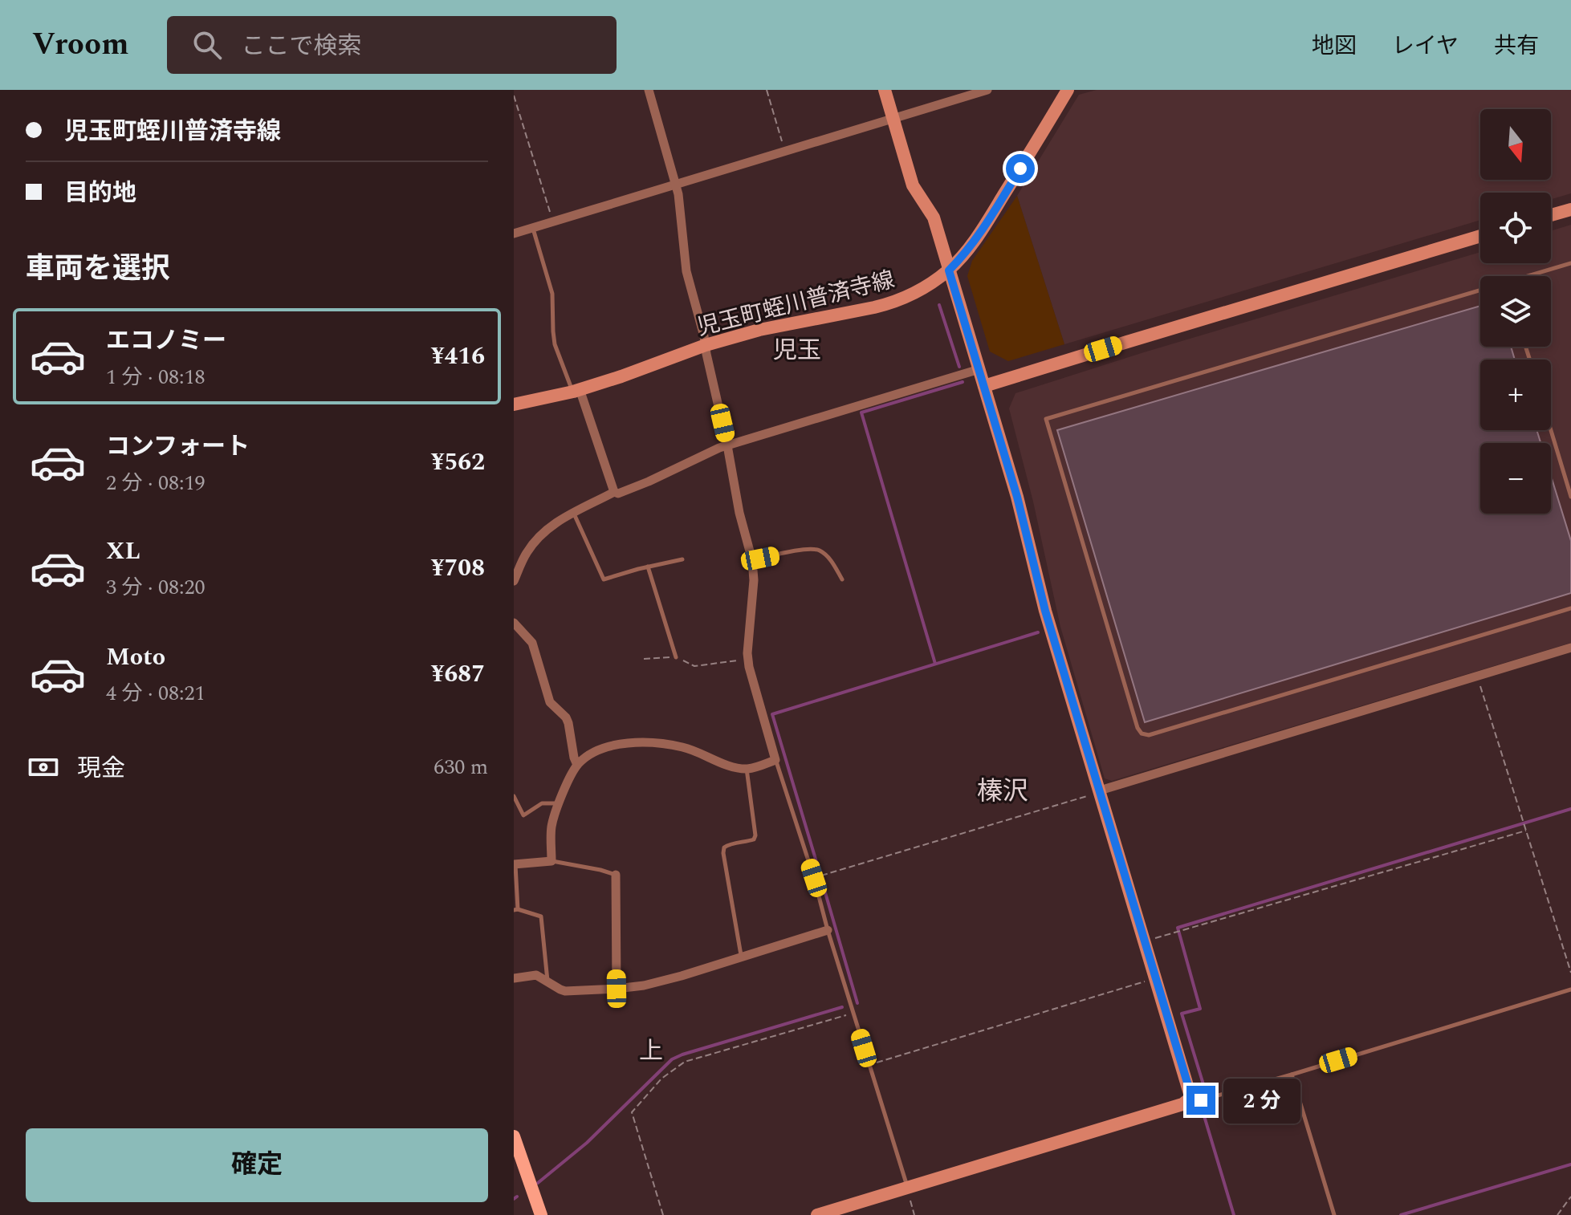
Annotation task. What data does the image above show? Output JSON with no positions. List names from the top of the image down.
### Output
{
  "streets": {
    "street": ["児玉町蛭川普済寺線"]
  },
  "districts": ["児玉", "榛沢", "上"],
  "north": "bottom",
  "page": {
    "header": "Vroom",
    "search": "ここで検索",
    "nav": ["地図", "レイヤ", "共有"],
    "banner": ["児玉町蛭川普済寺線", "目的地"],
    "map_buttons": ["+", "−"],
    "heading": "車両を選択",
    "list": [
      {
        "name": "エコノミー",
        "note": "1 分 · 08:18",
        "value": "¥416"
      },
      {
        "name": "コンフォート",
        "note": "2 分 · 08:19",
        "value": "¥562"
      },
      {
        "name": "XL",
        "note": "3 分 · 08:20",
        "value": "¥708"
      },
      {
        "name": "Moto",
        "note": "4 分 · 08:21",
        "value": "¥687"
      }
    ],
    "pay": ["現金", "630 m"],
    "bubble": "2 分",
    "buttons": "確定"
  }
}
